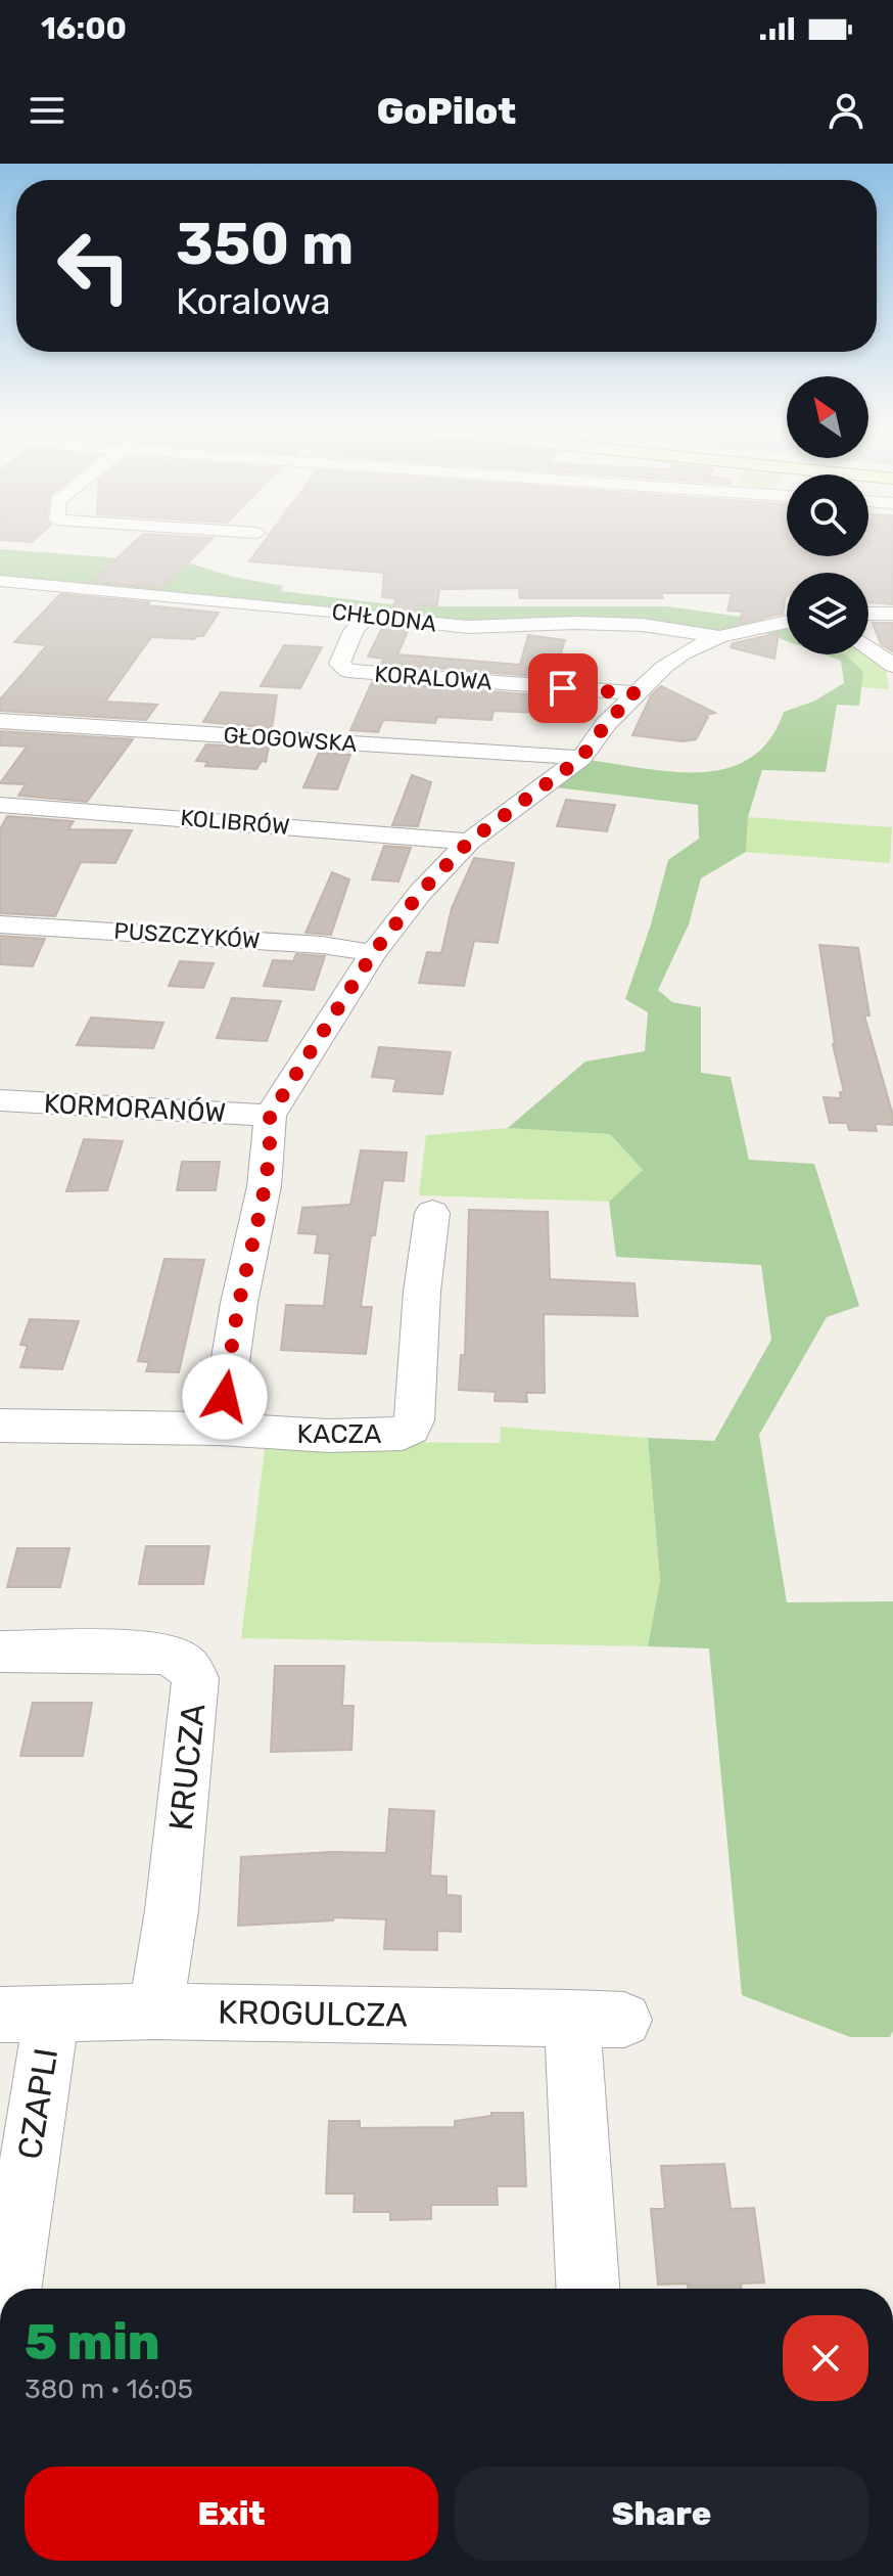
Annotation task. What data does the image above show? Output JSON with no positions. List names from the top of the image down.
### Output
{
  "streets": {
    "street": [
      "CHŁODNA",
      "KORALOWA",
      "GŁOGOWSKA",
      "KOLIBRÓW",
      "PUSZCZYKÓW",
      "KORMORANÓW",
      "KACZA",
      "KRUCZA",
      "KROGULCZA",
      "CZAPLI"
    ]
  },
  "crossings": [
    ["CHŁODNA", "KORALOWA"],
    ["KRUCZA", "KROGULCZA"],
    ["KROGULCZA", "CZAPLI"]
  ],
  "north": "top left",
  "page": {
    "status": "16:00",
    "header": "GoPilot",
    "turn": ["350 m", "Koralowa"],
    "heading": ["5 min", "380 m · 16:05"],
    "buttons": ["Exit", "Share"]
  }
}
